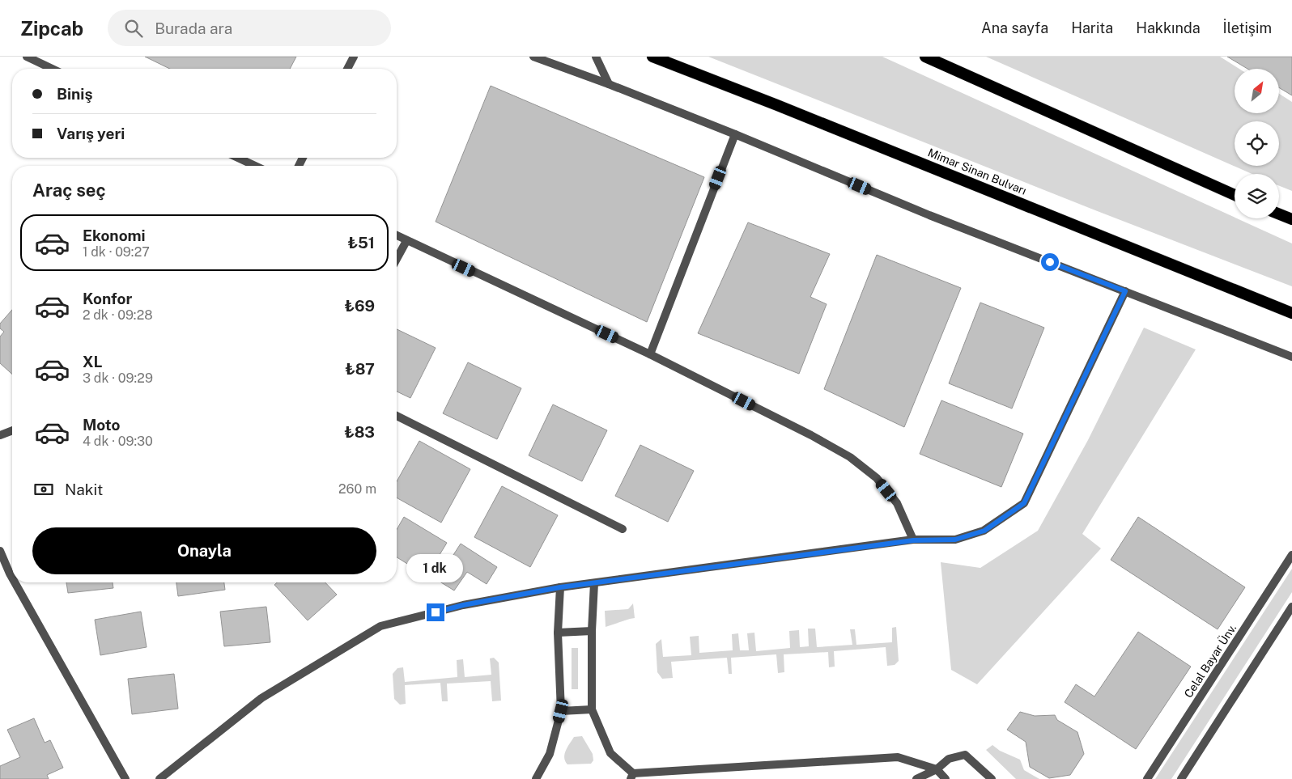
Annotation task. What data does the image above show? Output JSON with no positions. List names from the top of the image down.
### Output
{
  "streets": {
    "highway": ["Mimar Sinan Bulvarı"],
    "street": ["Celal Bayar Ünv."]
  },
  "north": "top right",
  "page": {
    "header": "Zipcab",
    "search": "Burada ara",
    "nav": [
      "Ana sayfa",
      "Harita",
      "Hakkında",
      "İletişim"
    ],
    "banner": ["Biniş", "Varış yeri"],
    "heading": "Araç seç",
    "list": [
      {
        "name": "Ekonomi",
        "note": "1 dk · 09:27",
        "value": "₺51"
      },
      {
        "name": "Konfor",
        "note": "2 dk · 09:28",
        "value": "₺69"
      },
      {
        "name": "XL",
        "note": "3 dk · 09:29",
        "value": "₺87"
      },
      {
        "name": "Moto",
        "note": "4 dk · 09:30",
        "value": "₺83"
      }
    ],
    "pay": ["Nakit", "260 m"],
    "buttons": "Onayla",
    "bubble": "1 dk"
  }
}
